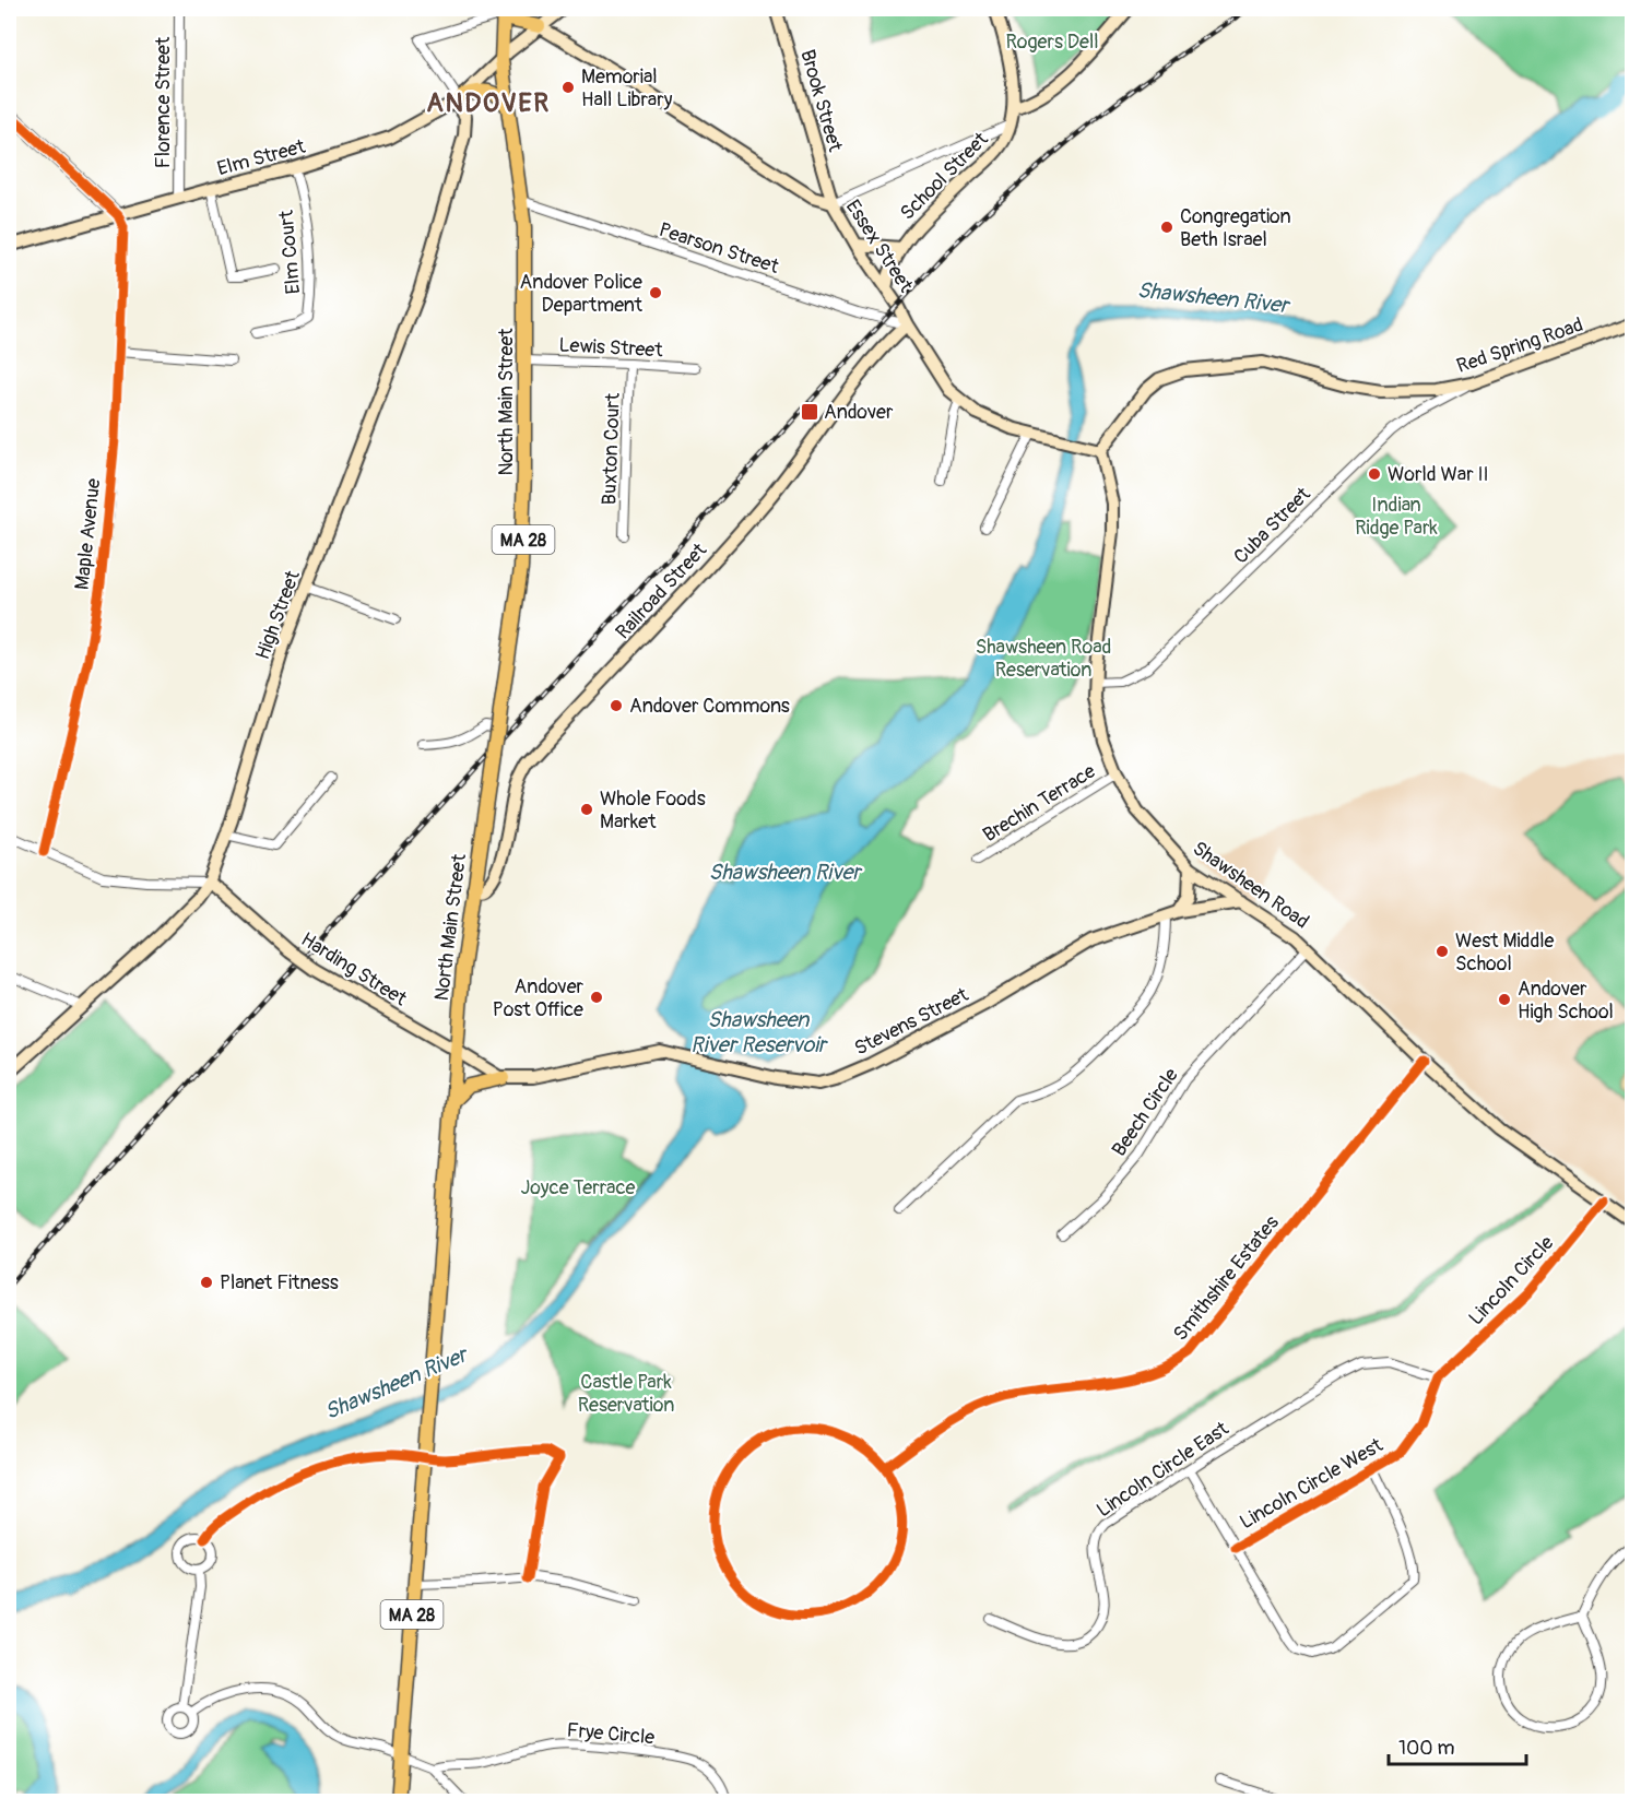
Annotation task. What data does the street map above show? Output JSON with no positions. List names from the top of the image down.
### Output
{
  "streets": {
    "main road": [
      "Brook Street",
      "Elm Street",
      "School Street",
      "Essex Street",
      "Red Spring Road",
      "North Main Street",
      "MA 28",
      "Railroad Street",
      "High Street",
      "Shawsheen Road",
      "Harding Street",
      "Stevens Street"
    ],
    "street": [
      "Florence Street",
      "Pearson Street",
      "Elm Court",
      "Lewis Street",
      "Buxton Court",
      "Cuba Street",
      "Maple Avenue",
      "Brechin Terrace",
      "Beech Circle",
      "Smithshire Estates",
      "Lincoln Circle",
      "Lincoln Circle East",
      "Lincoln Circle West",
      "Frye Circle"
    ]
  },
  "crossings": [
    ["Brook Street", "Essex Street"],
    ["Florence Street", "Elm Street"],
    ["Elm Street", "Essex Street"],
    ["Elm Street", "Elm Court"],
    ["Elm Street", "North Main Street"],
    ["Elm Street", "Maple Avenue"],
    ["Elm Street", "MA 28"],
    ["Elm Street", "High Street"],
    ["School Street", "Essex Street"],
    ["Essex Street", "Pearson Street"],
    ["Essex Street", "Red Spring Road"],
    ["Essex Street", "Railroad Street"],
    ["Essex Street", "Shawsheen Road"],
    ["Pearson Street", "North Main Street"],
    ["Pearson Street", "Railroad Street"],
    ["Red Spring Road", "Cuba Street"],
    ["Red Spring Road", "Shawsheen Road"],
    ["Lewis Street", "North Main Street"],
    ["Lewis Street", "Buxton Court"],
    ["North Main Street", "MA 28"],
    ["North Main Street", "Railroad Street"],
    ["North Main Street", "Harding Street"],
    ["North Main Street", "Frye Circle"],
    ["Cuba Street", "Shawsheen Road"],
    ["High Street", "Harding Street"],
    ["Brechin Terrace", "Shawsheen Road"],
    ["Shawsheen Road", "Stevens Street"],
    ["Shawsheen Road", "Beech Circle"],
    ["Shawsheen Road", "Smithshire Estates"],
    ["Shawsheen Road", "Lincoln Circle"],
    ["Lincoln Circle", "Lincoln Circle East"],
    ["Lincoln Circle", "Lincoln Circle West"],
    ["Lincoln Circle East", "Lincoln Circle West"]
  ],
  "districts": ["ANDOVER"],
  "water": ["Shawsheen River", "Shawsheen River Reservoir"],
  "parks": [
    "Rogers Dell",
    "Indian Ridge Park",
    "Shawsheen Road Reservation",
    "Joyce Terrace",
    "Castle Park Reservation"
  ],
  "places": {
    "other": [
      "Memorial Hall Library",
      "Congregation Beth Israel",
      "Andover Police Department",
      "World War II",
      "Andover Commons",
      "Whole Foods Market",
      "West Middle School",
      "Andover Post Office",
      "Andover High School",
      "Planet Fitness"
    ],
    "transit": ["Andover"]
  },
  "scale_bar": "100 m"
}
